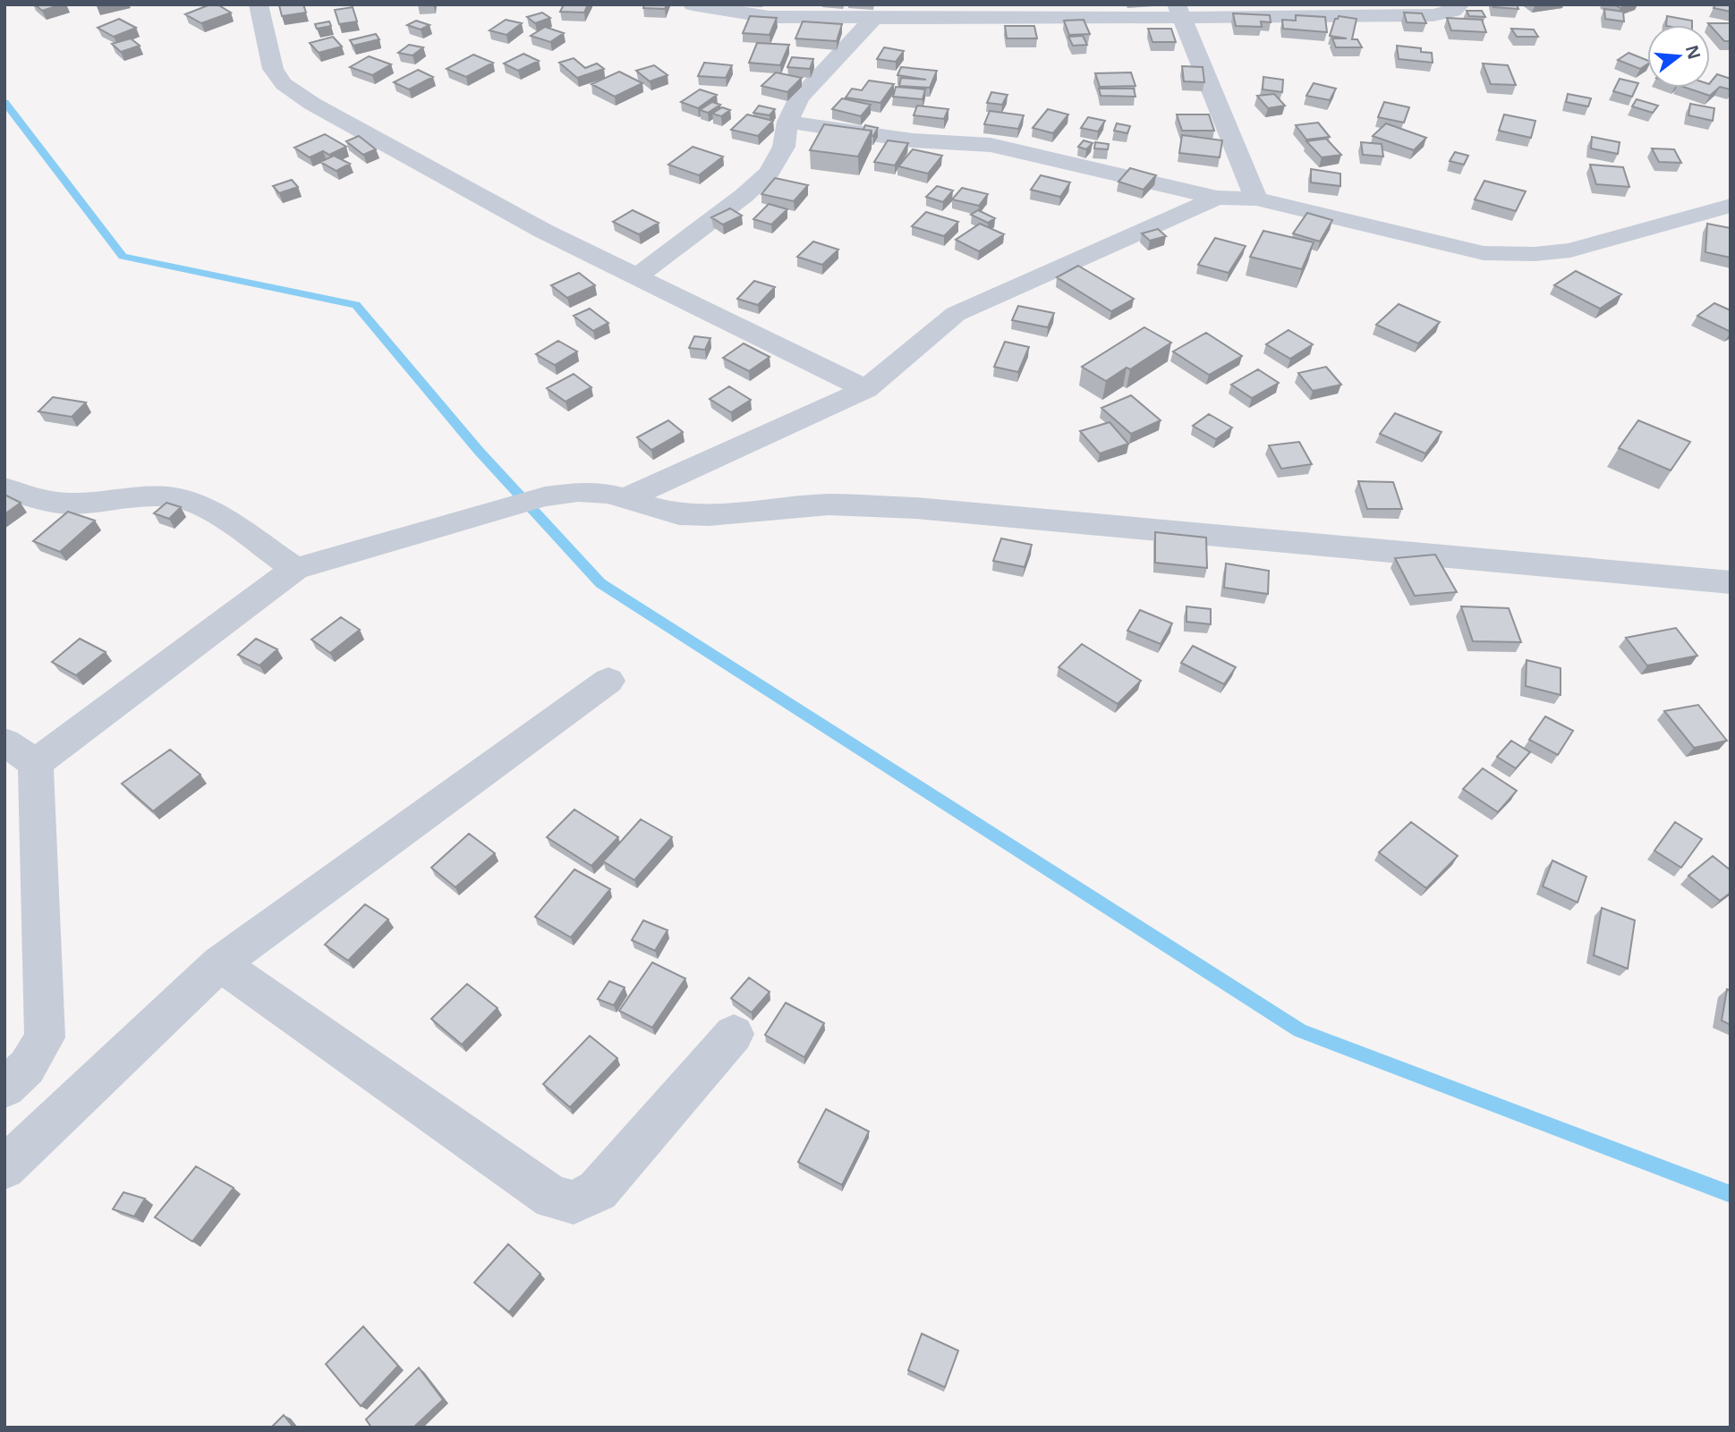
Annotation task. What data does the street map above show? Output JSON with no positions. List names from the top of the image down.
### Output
{
  "north": "right"
}
